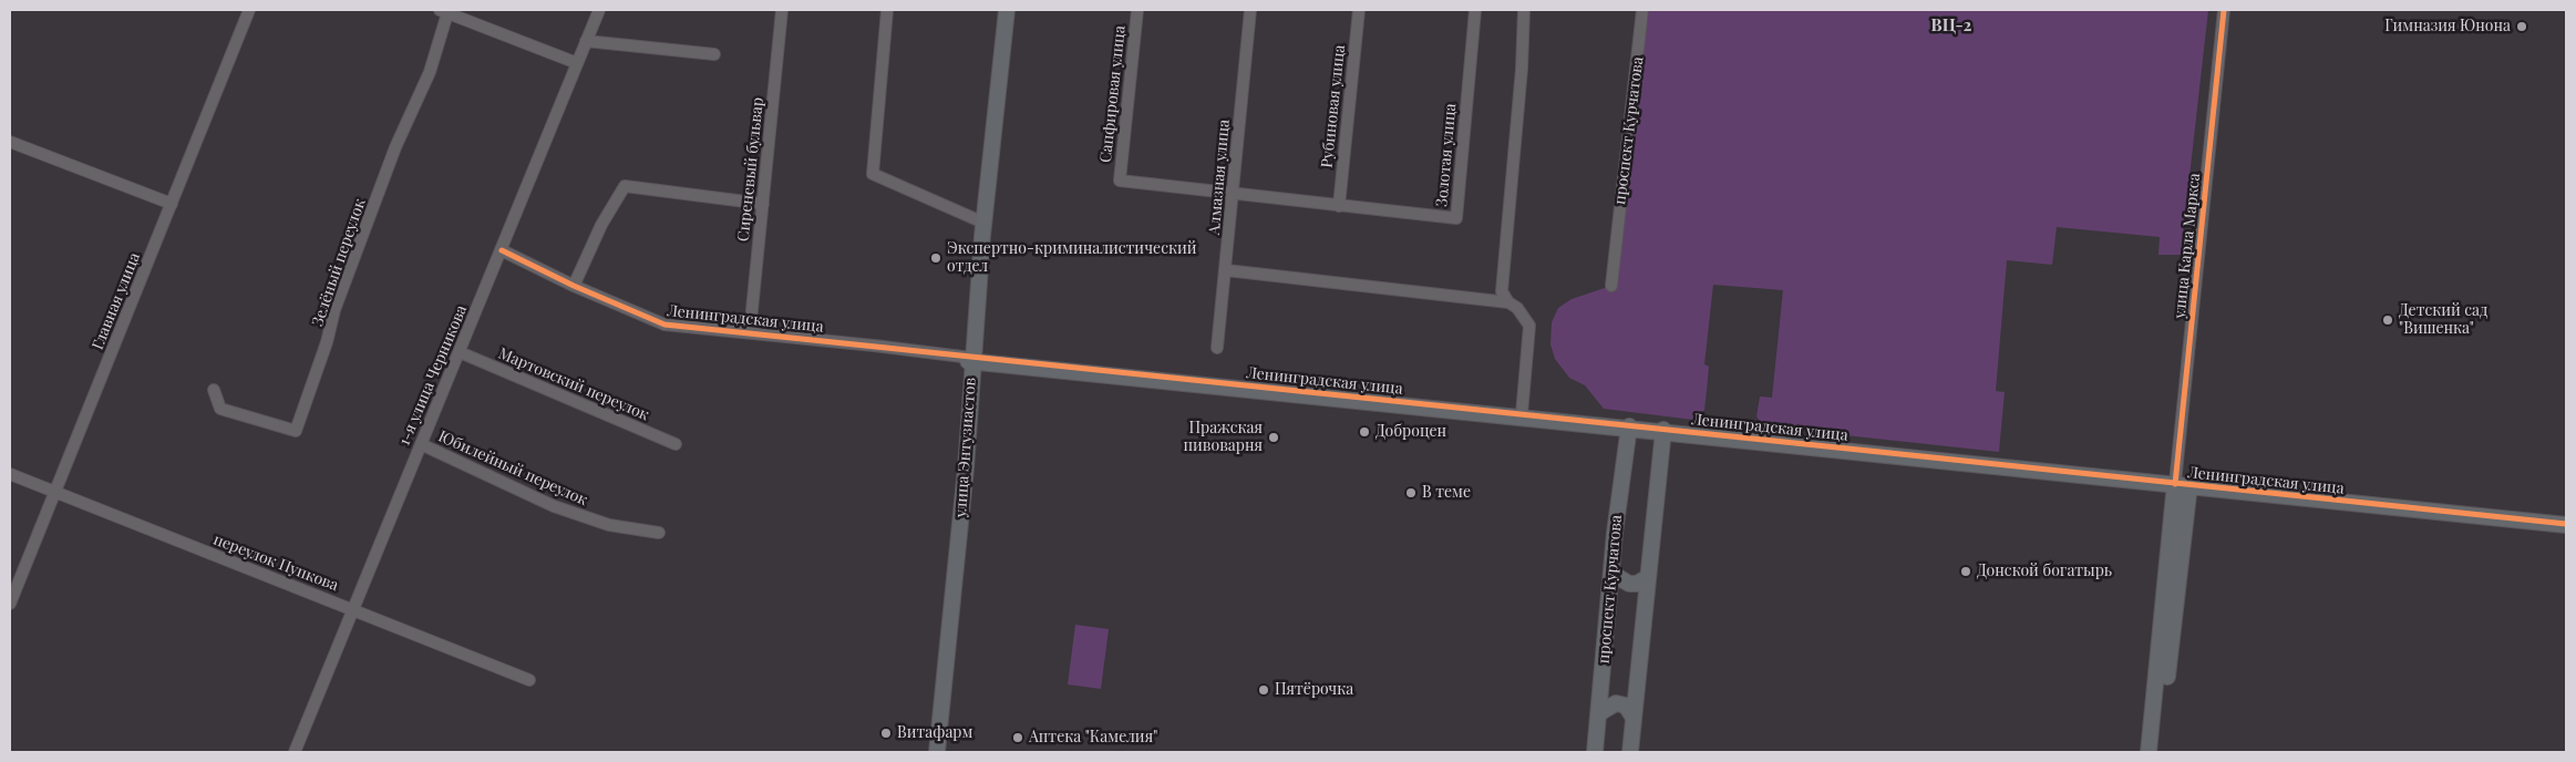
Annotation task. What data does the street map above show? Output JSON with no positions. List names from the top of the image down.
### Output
{
  "streets": {
    "street": [
      "Сапфировая улица",
      "Рубиновая улица",
      "проспект Курчатова",
      "Золотая улица",
      "Сиреневый бульвар",
      "Алмазная улица",
      "улица Карла Маркса",
      "Зелёный переулок",
      "Главная улица",
      "Ленинградская улица",
      "1-я улица Черникова",
      "Мартовский переулок",
      "улица Энтузиастов",
      "Юбилейный переулок",
      "переулок Пупкова"
    ]
  },
  "crossings": [
    ["Сапфировая улица", "Алмазная улица"],
    ["Рубиновая улица", "Золотая улица"],
    ["проспект Курчатова", "Ленинградская улица"],
    ["Сиреневый бульвар", "Ленинградская улица"],
    ["улица Карла Маркса", "Ленинградская улица"],
    ["Главная улица", "переулок Пупкова"],
    ["Ленинградская улица", "1-я улица Черникова"],
    ["Ленинградская улица", "улица Энтузиастов"],
    ["1-я улица Черникова", "Мартовский переулок"],
    ["1-я улица Черникова", "Юбилейный переулок"],
    ["1-я улица Черникова", "переулок Пупкова"]
  ],
  "districts": ["ВЦ-2"],
  "places": [
    "Гимназия Юнона",
    "Экспертно-криминалистический отдел",
    "Детский сад \"Вишенка\"",
    "Доброцен",
    "Пражская пивоварня",
    "В теме",
    "Донской богатырь",
    "Пятёрочка",
    "Витафарм",
    "Аптека \"Камелия\""
  ]
}
